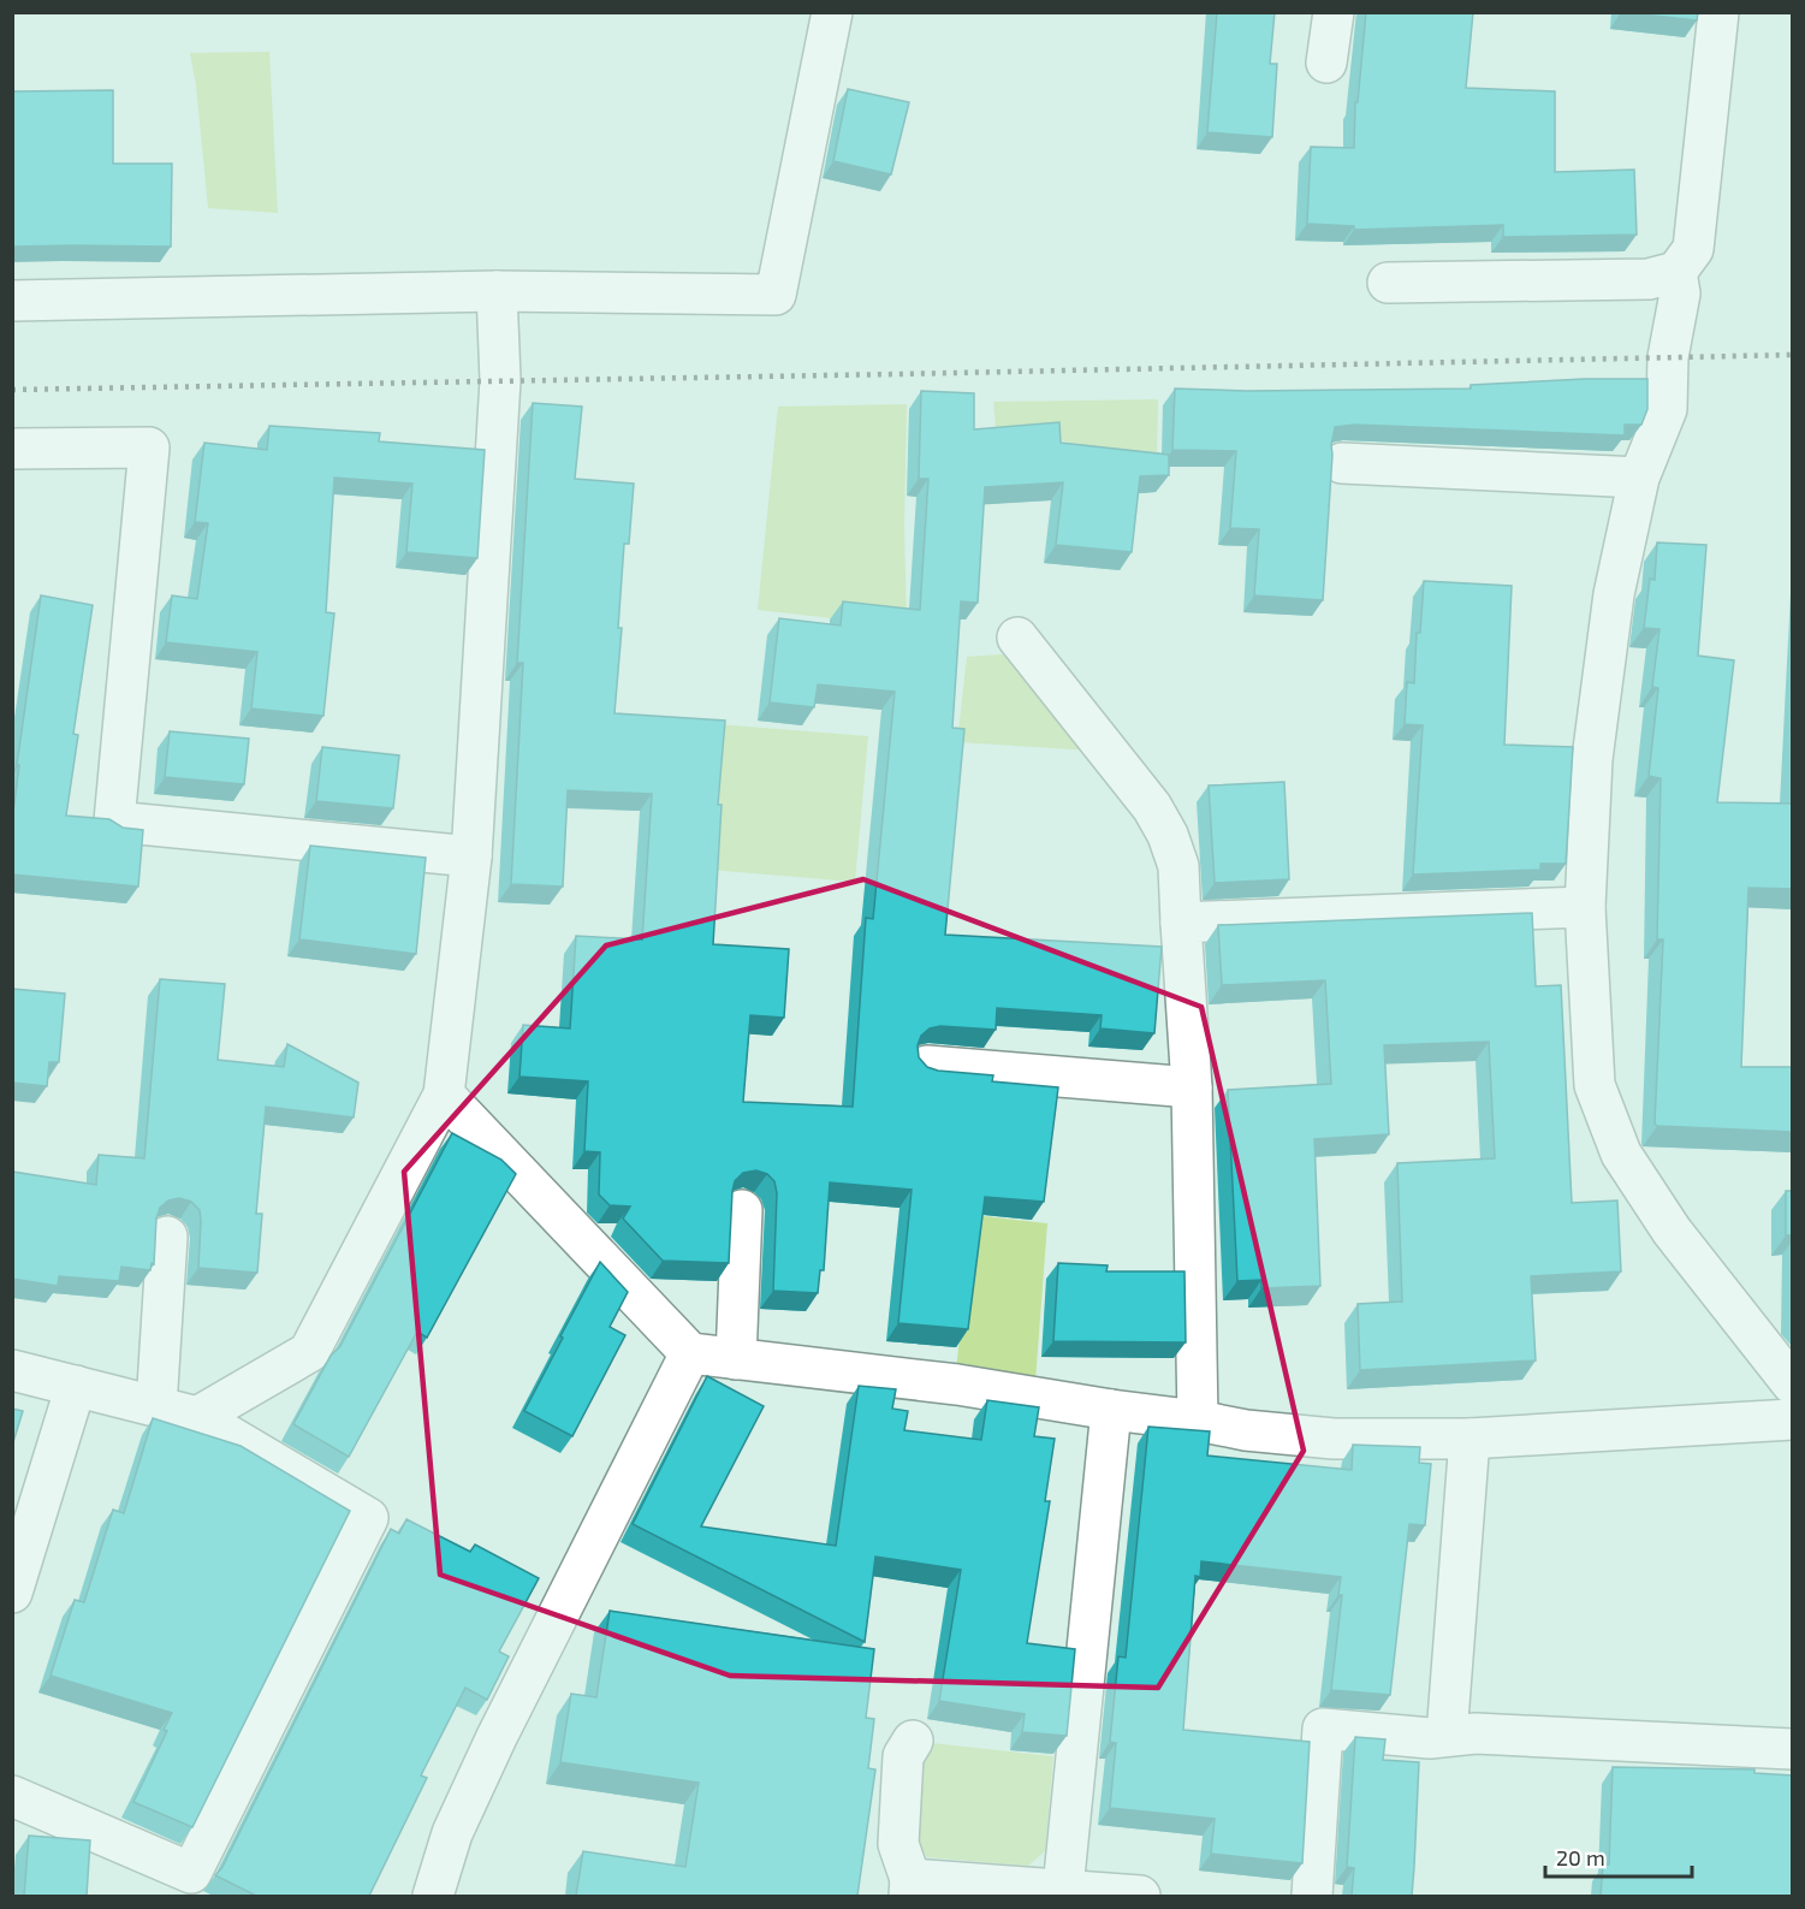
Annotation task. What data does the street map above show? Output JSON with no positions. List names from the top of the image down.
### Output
{
  "scale_bar": "20 m"
}
